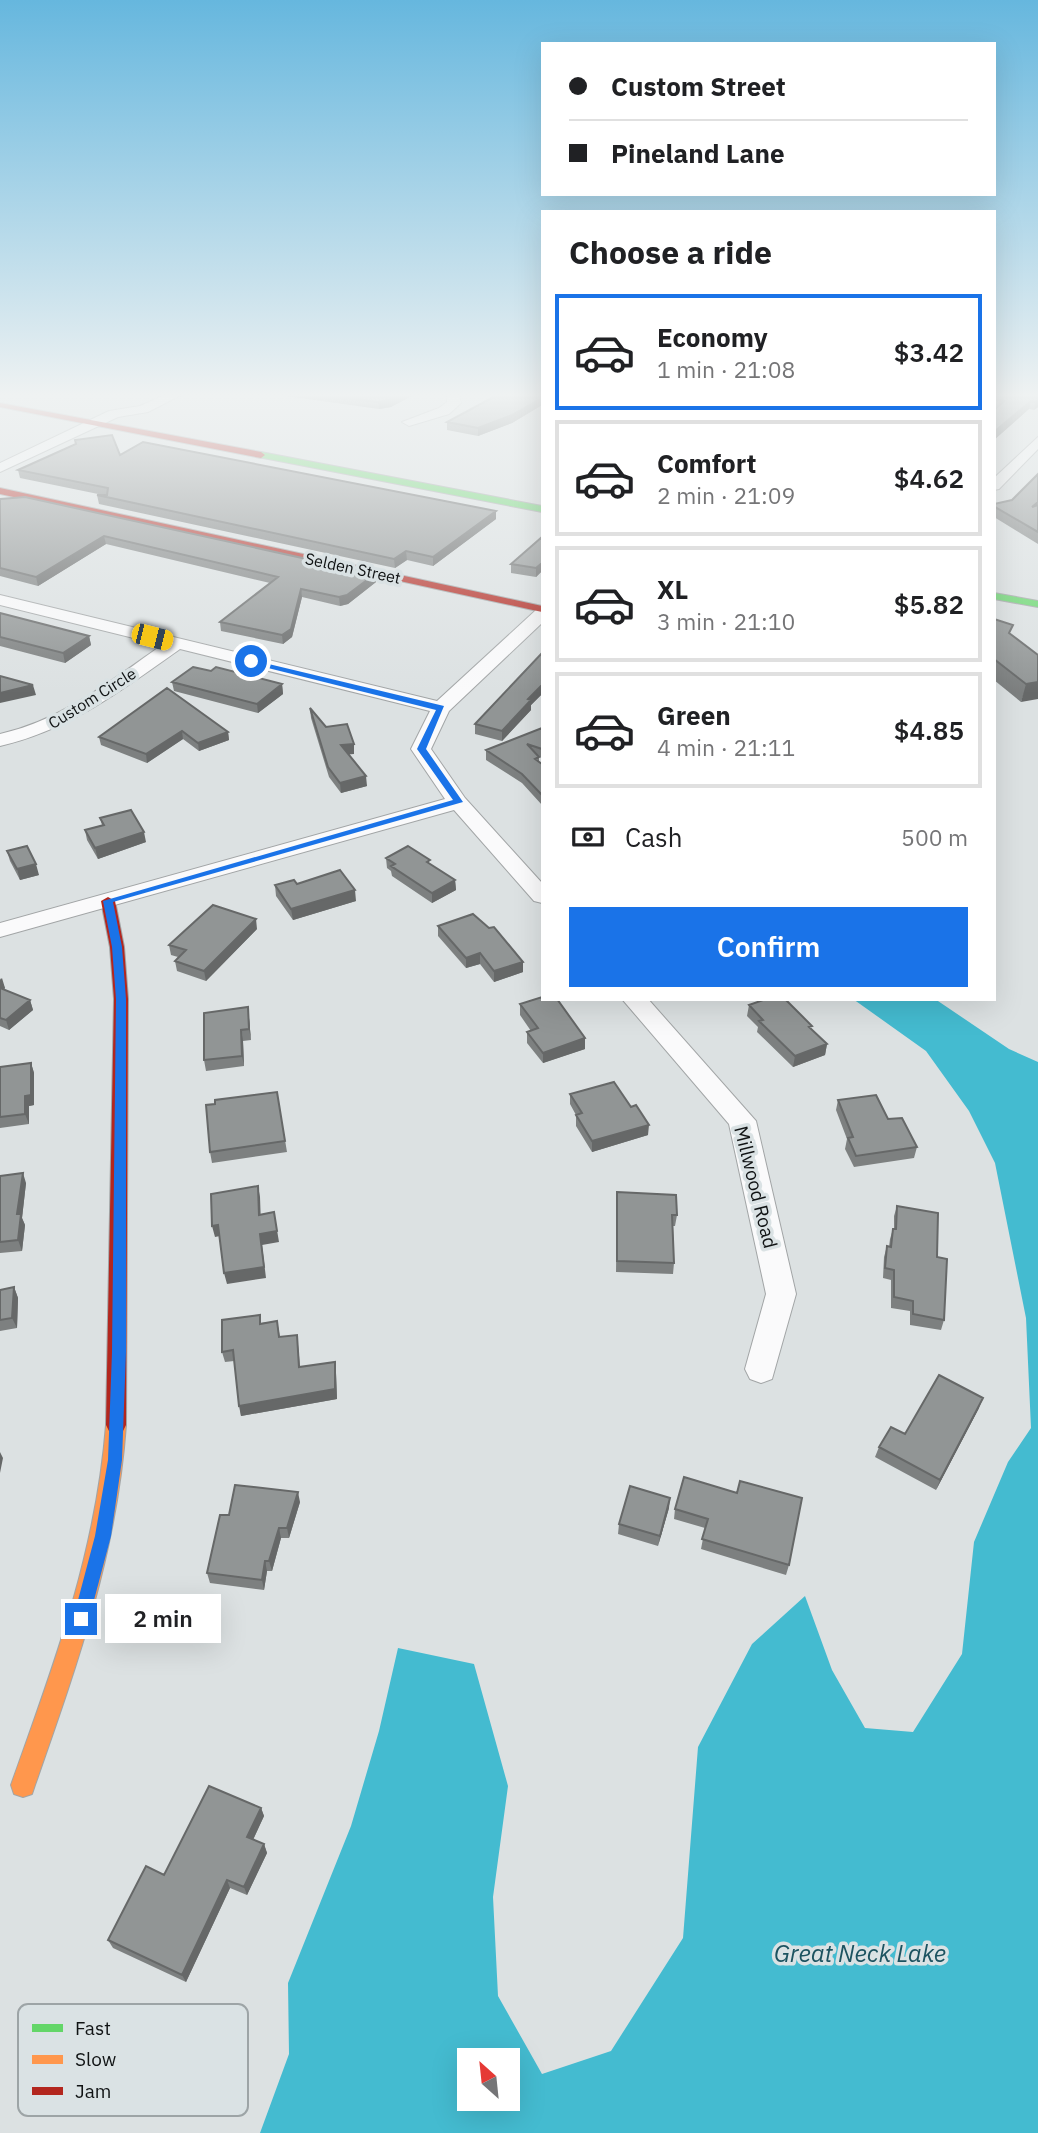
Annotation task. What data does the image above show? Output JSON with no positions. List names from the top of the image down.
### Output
{
  "streets": {
    "main road": ["Selden Street"],
    "street": ["Custom Circle", "Millwood Road"]
  },
  "water": ["Great Neck Lake"],
  "legend": ["Fast", "Slow", "Jam"],
  "north": "top left",
  "page": {
    "banner": ["Custom Street", "Pineland Lane"],
    "heading": "Choose a ride",
    "list": [
      {
        "name": "Economy",
        "note": "1 min · 21:08",
        "value": "$3.42"
      },
      {
        "name": "Comfort",
        "note": "2 min · 21:09",
        "value": "$4.62"
      },
      {
        "name": "XL",
        "note": "3 min · 21:10",
        "value": "$5.82"
      },
      {
        "name": "Green",
        "note": "4 min · 21:11",
        "value": "$4.85"
      }
    ],
    "pay": ["Cash", "500 m"],
    "buttons": "Confirm",
    "bubble": "2 min"
  }
}
